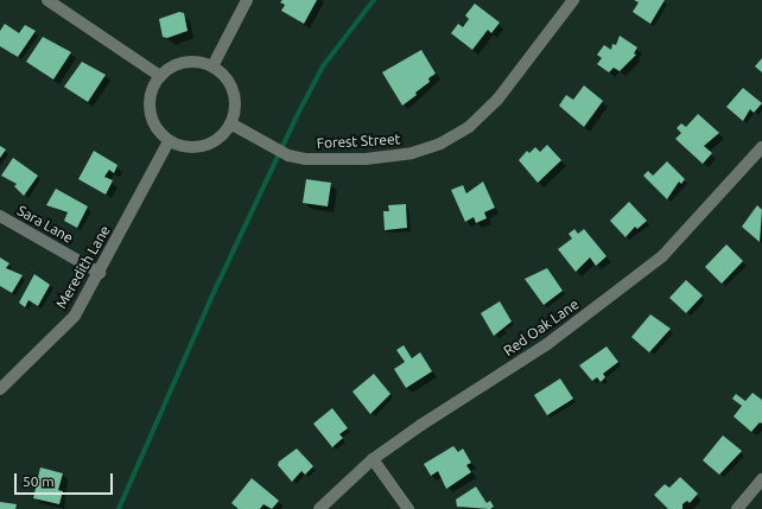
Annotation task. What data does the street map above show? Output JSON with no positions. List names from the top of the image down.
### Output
{
  "streets": {
    "street": [
      "Forest Street",
      "Sara Lane",
      "Meredith Lane",
      "Red Oak Lane"
    ]
  },
  "crossings": [
    ["Forest Street", "Meredith Lane"],
    ["Sara Lane", "Meredith Lane"]
  ],
  "scale_bar": "50 m"
}
